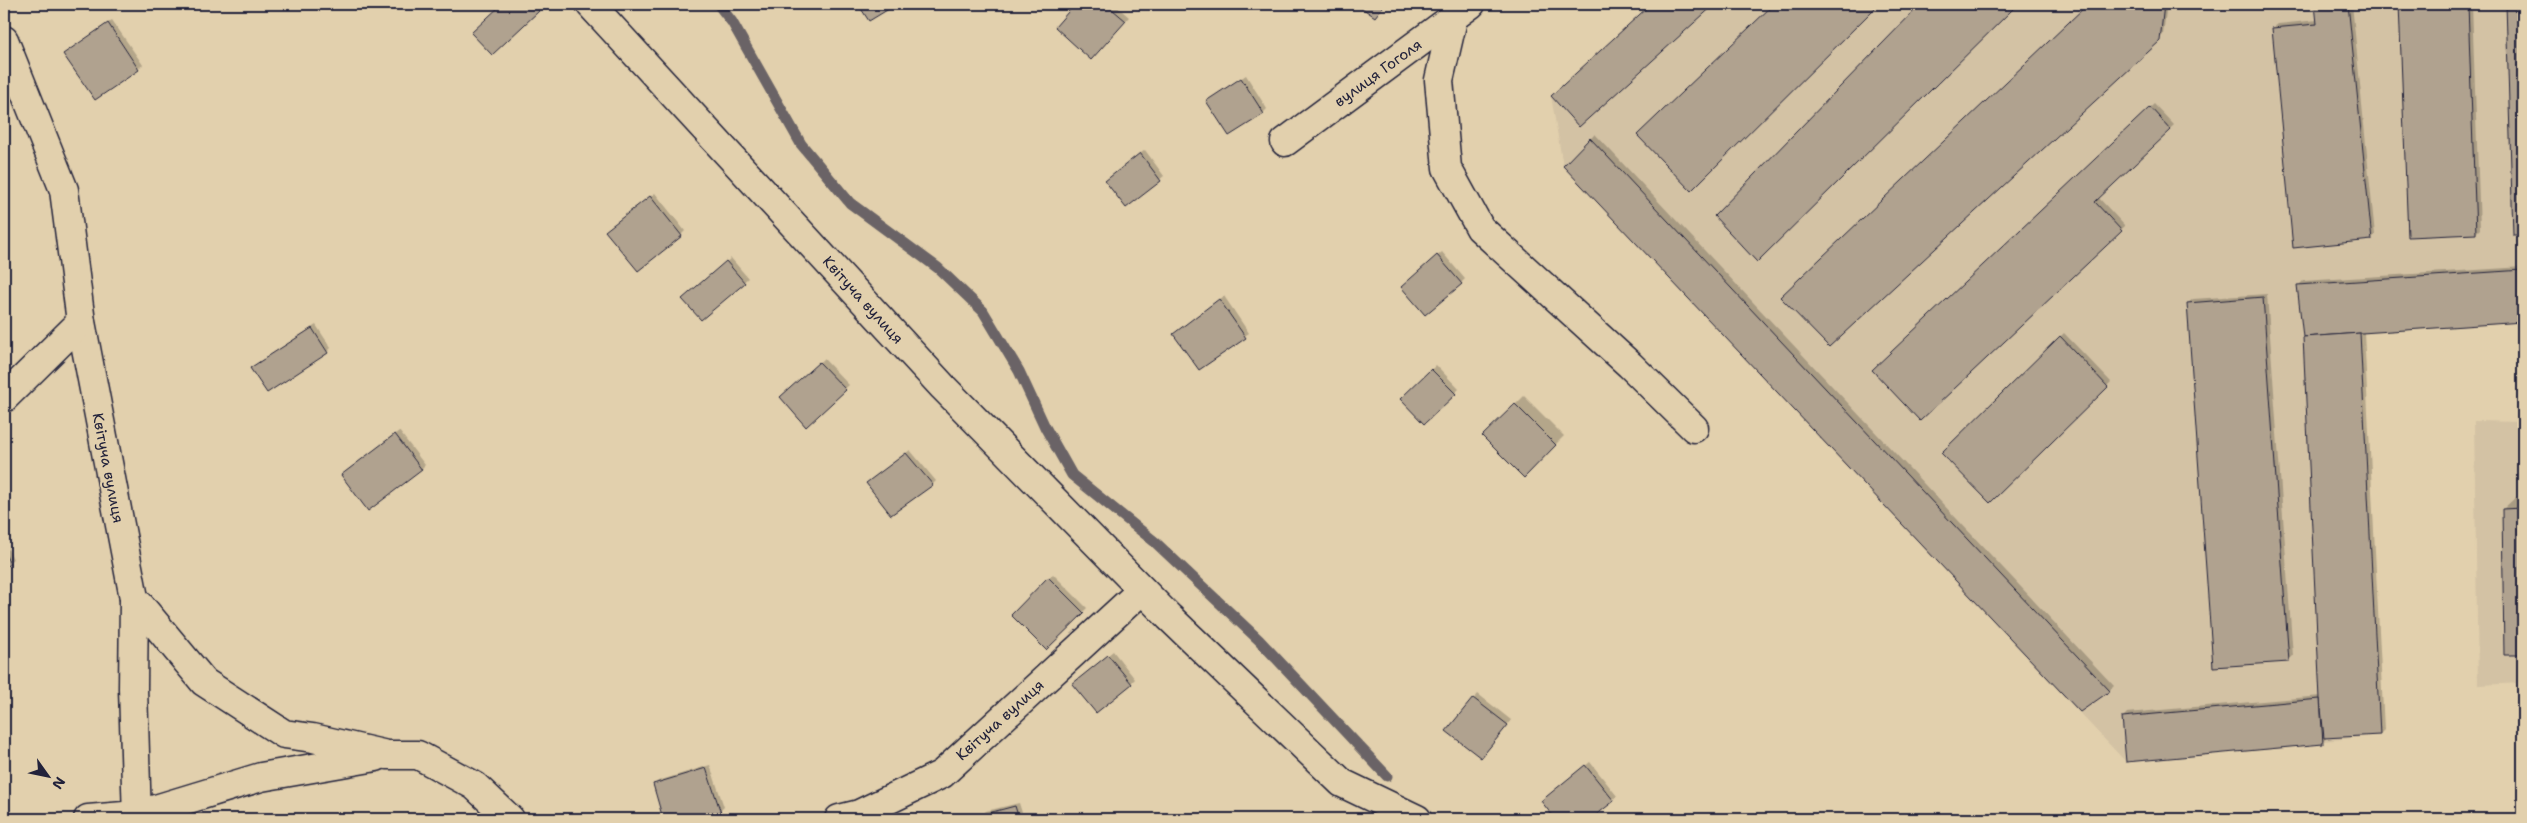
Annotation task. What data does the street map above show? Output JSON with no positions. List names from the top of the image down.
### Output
{
  "streets": {
    "street": ["вулиця Гоголя", "Квітуча вулиця"]
  },
  "north": "bottom right"
}
